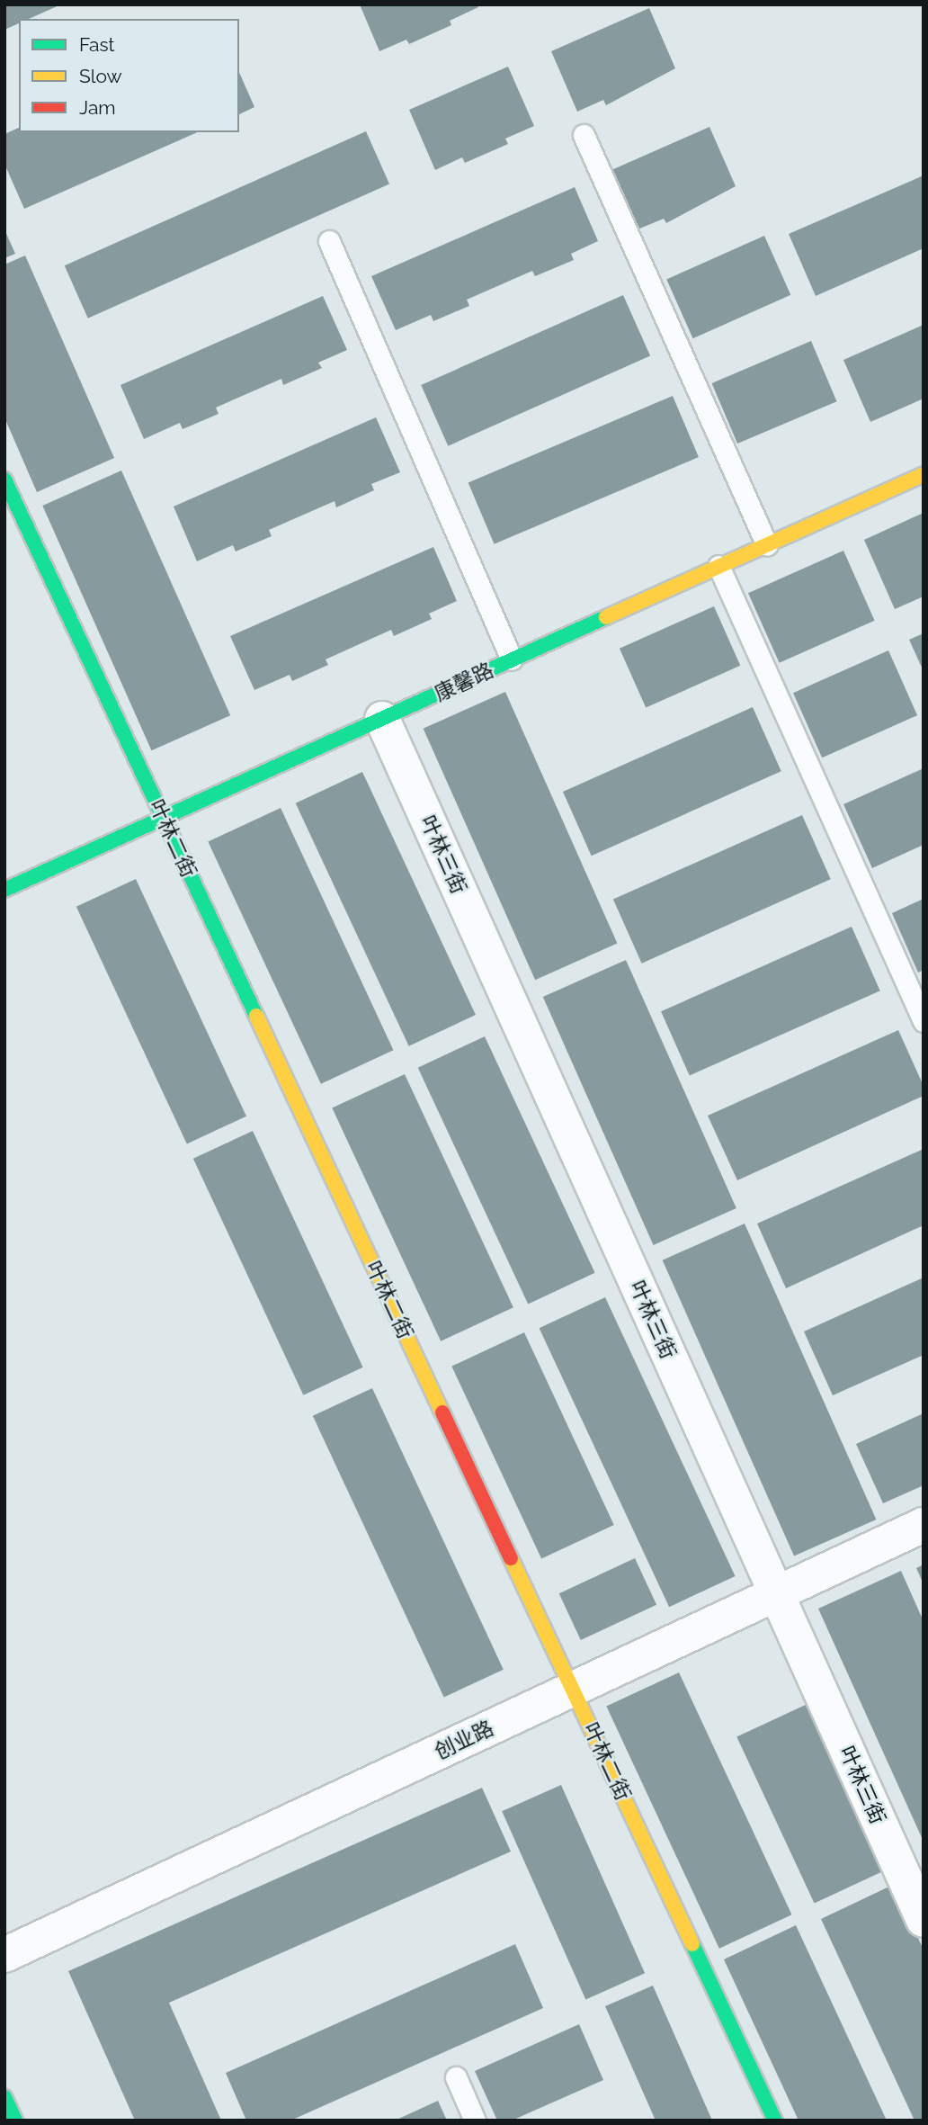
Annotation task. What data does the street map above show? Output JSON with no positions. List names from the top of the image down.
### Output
{
  "streets": {
    "street": [
      "康馨路",
      "叶林二街",
      "叶林三街",
      "创业路"
    ]
  },
  "crossings": [
    ["康馨路", "叶林二街"],
    ["康馨路", "叶林三街"],
    ["叶林二街", "创业路"],
    ["叶林三街", "创业路"]
  ],
  "legend": ["Fast", "Slow", "Jam"]
}
